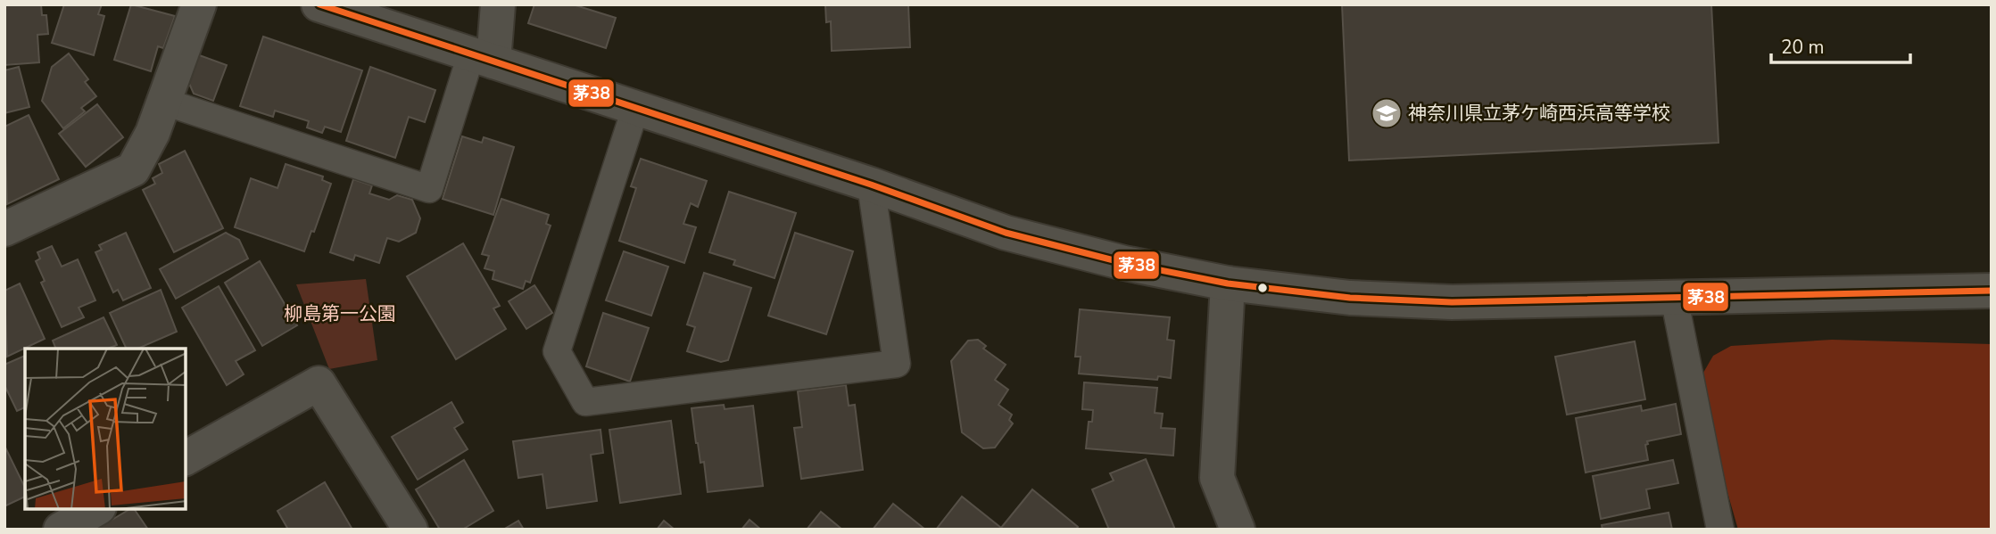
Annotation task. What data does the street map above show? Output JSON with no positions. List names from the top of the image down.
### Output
{
  "parks": ["柳島第一公園"],
  "places": {
    "school or university": ["神奈川県立茅ケ崎西浜高等学校"]
  },
  "lines": ["transit line 茅38"],
  "scale_bar": "20 m"
}
